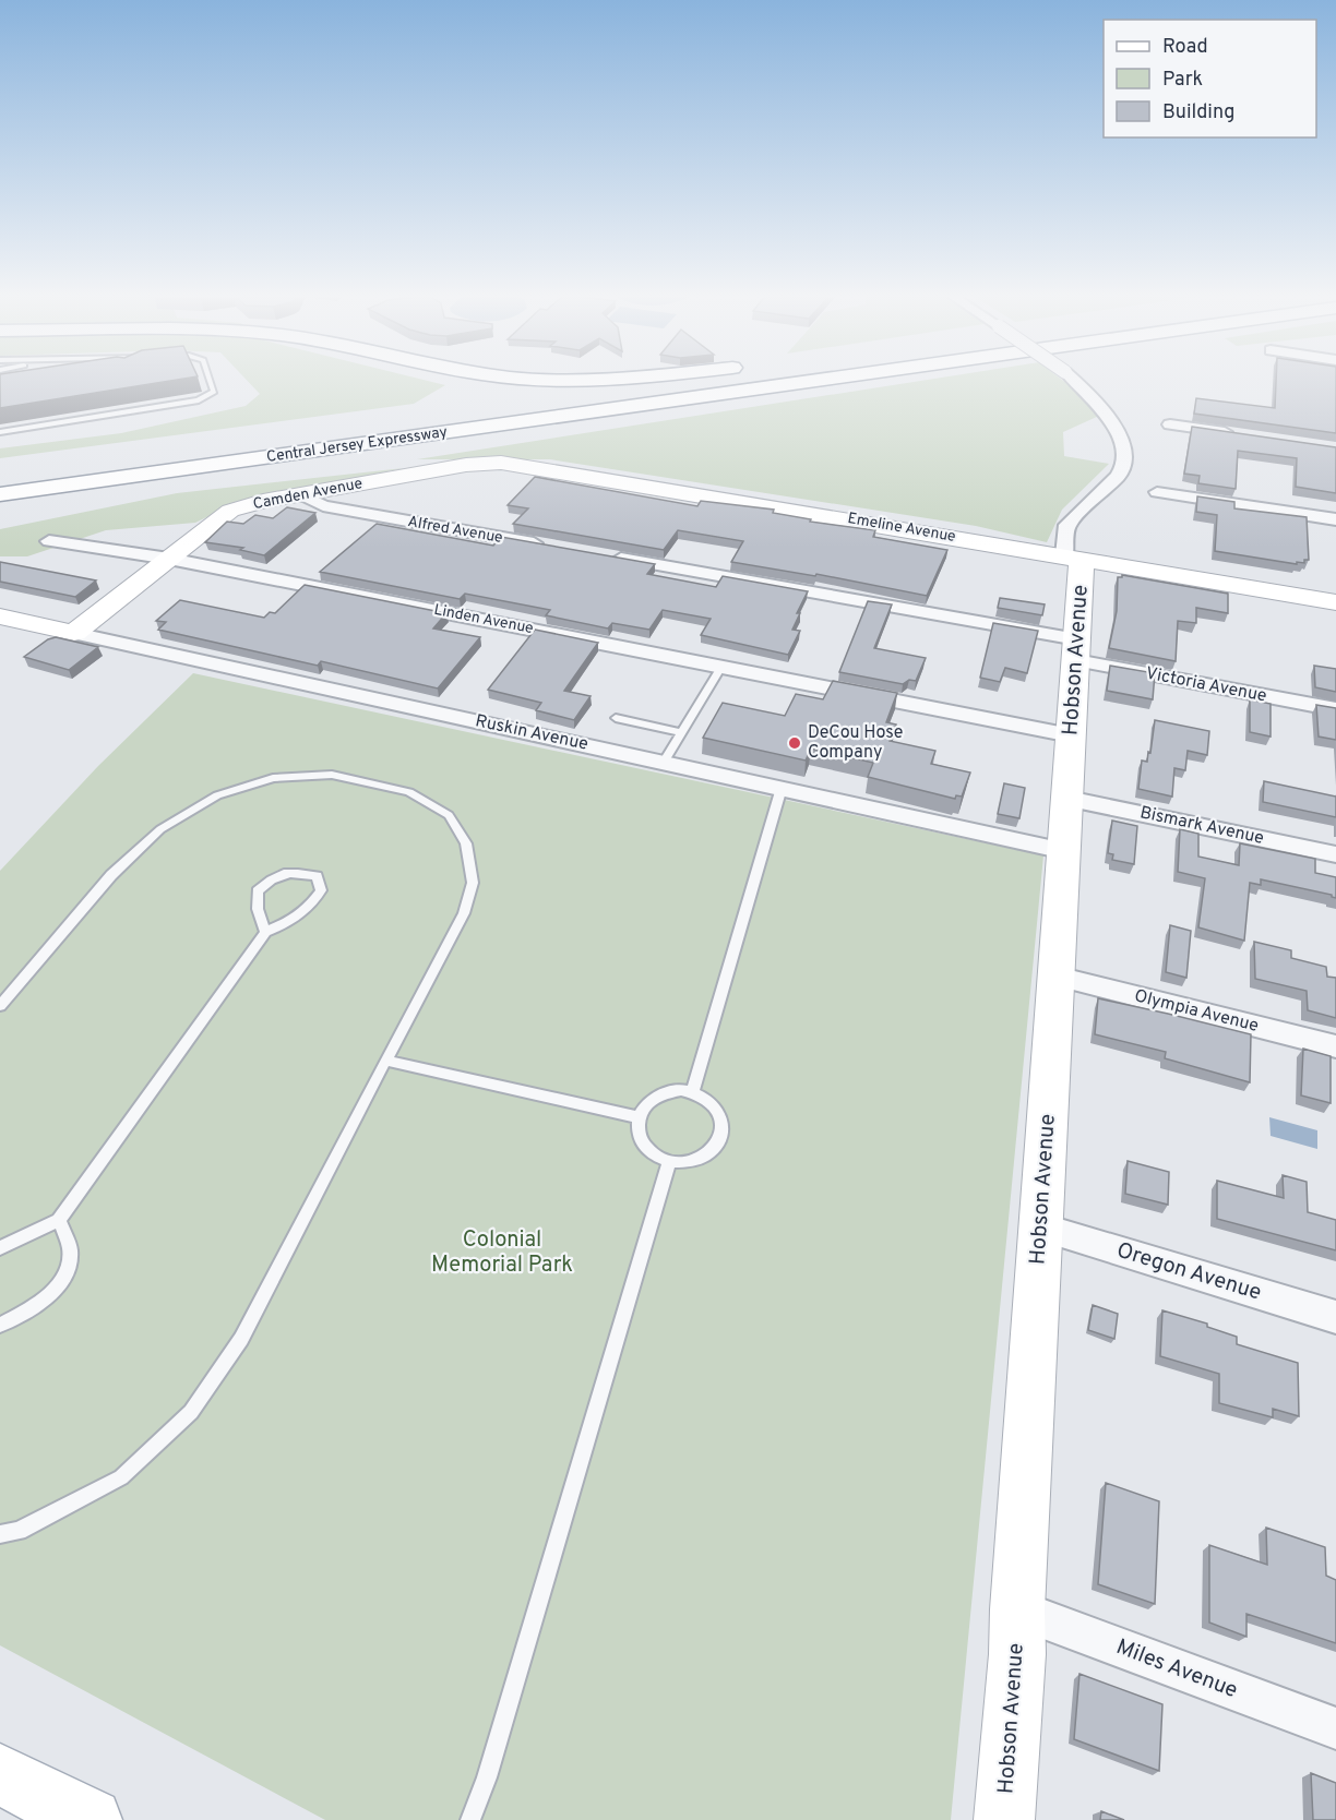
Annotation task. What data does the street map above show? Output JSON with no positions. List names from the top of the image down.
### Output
{
  "streets": {
    "main road": ["Central Jersey Expressway"],
    "street": [
      "Camden Avenue",
      "Emeline Avenue",
      "Alfred Avenue",
      "Linden Avenue",
      "Hobson Avenue",
      "Victoria Avenue",
      "Ruskin Avenue",
      "Bismark Avenue",
      "Olympia Avenue",
      "Oregon Avenue",
      "Miles Avenue"
    ]
  },
  "crossings": [
    ["Camden Avenue", "Emeline Avenue"],
    ["Camden Avenue", "Alfred Avenue"],
    ["Camden Avenue", "Linden Avenue"],
    ["Camden Avenue", "Ruskin Avenue"],
    ["Emeline Avenue", "Hobson Avenue"],
    ["Linden Avenue", "Hobson Avenue"],
    ["Hobson Avenue", "Victoria Avenue"],
    ["Hobson Avenue", "Ruskin Avenue"],
    ["Hobson Avenue", "Bismark Avenue"],
    ["Hobson Avenue", "Olympia Avenue"],
    ["Hobson Avenue", "Oregon Avenue"],
    ["Hobson Avenue", "Miles Avenue"]
  ],
  "parks": ["Colonial Memorial Park"],
  "places": ["DeCou Hose Company"],
  "legend": ["Road", "Park", "Building"]
}
